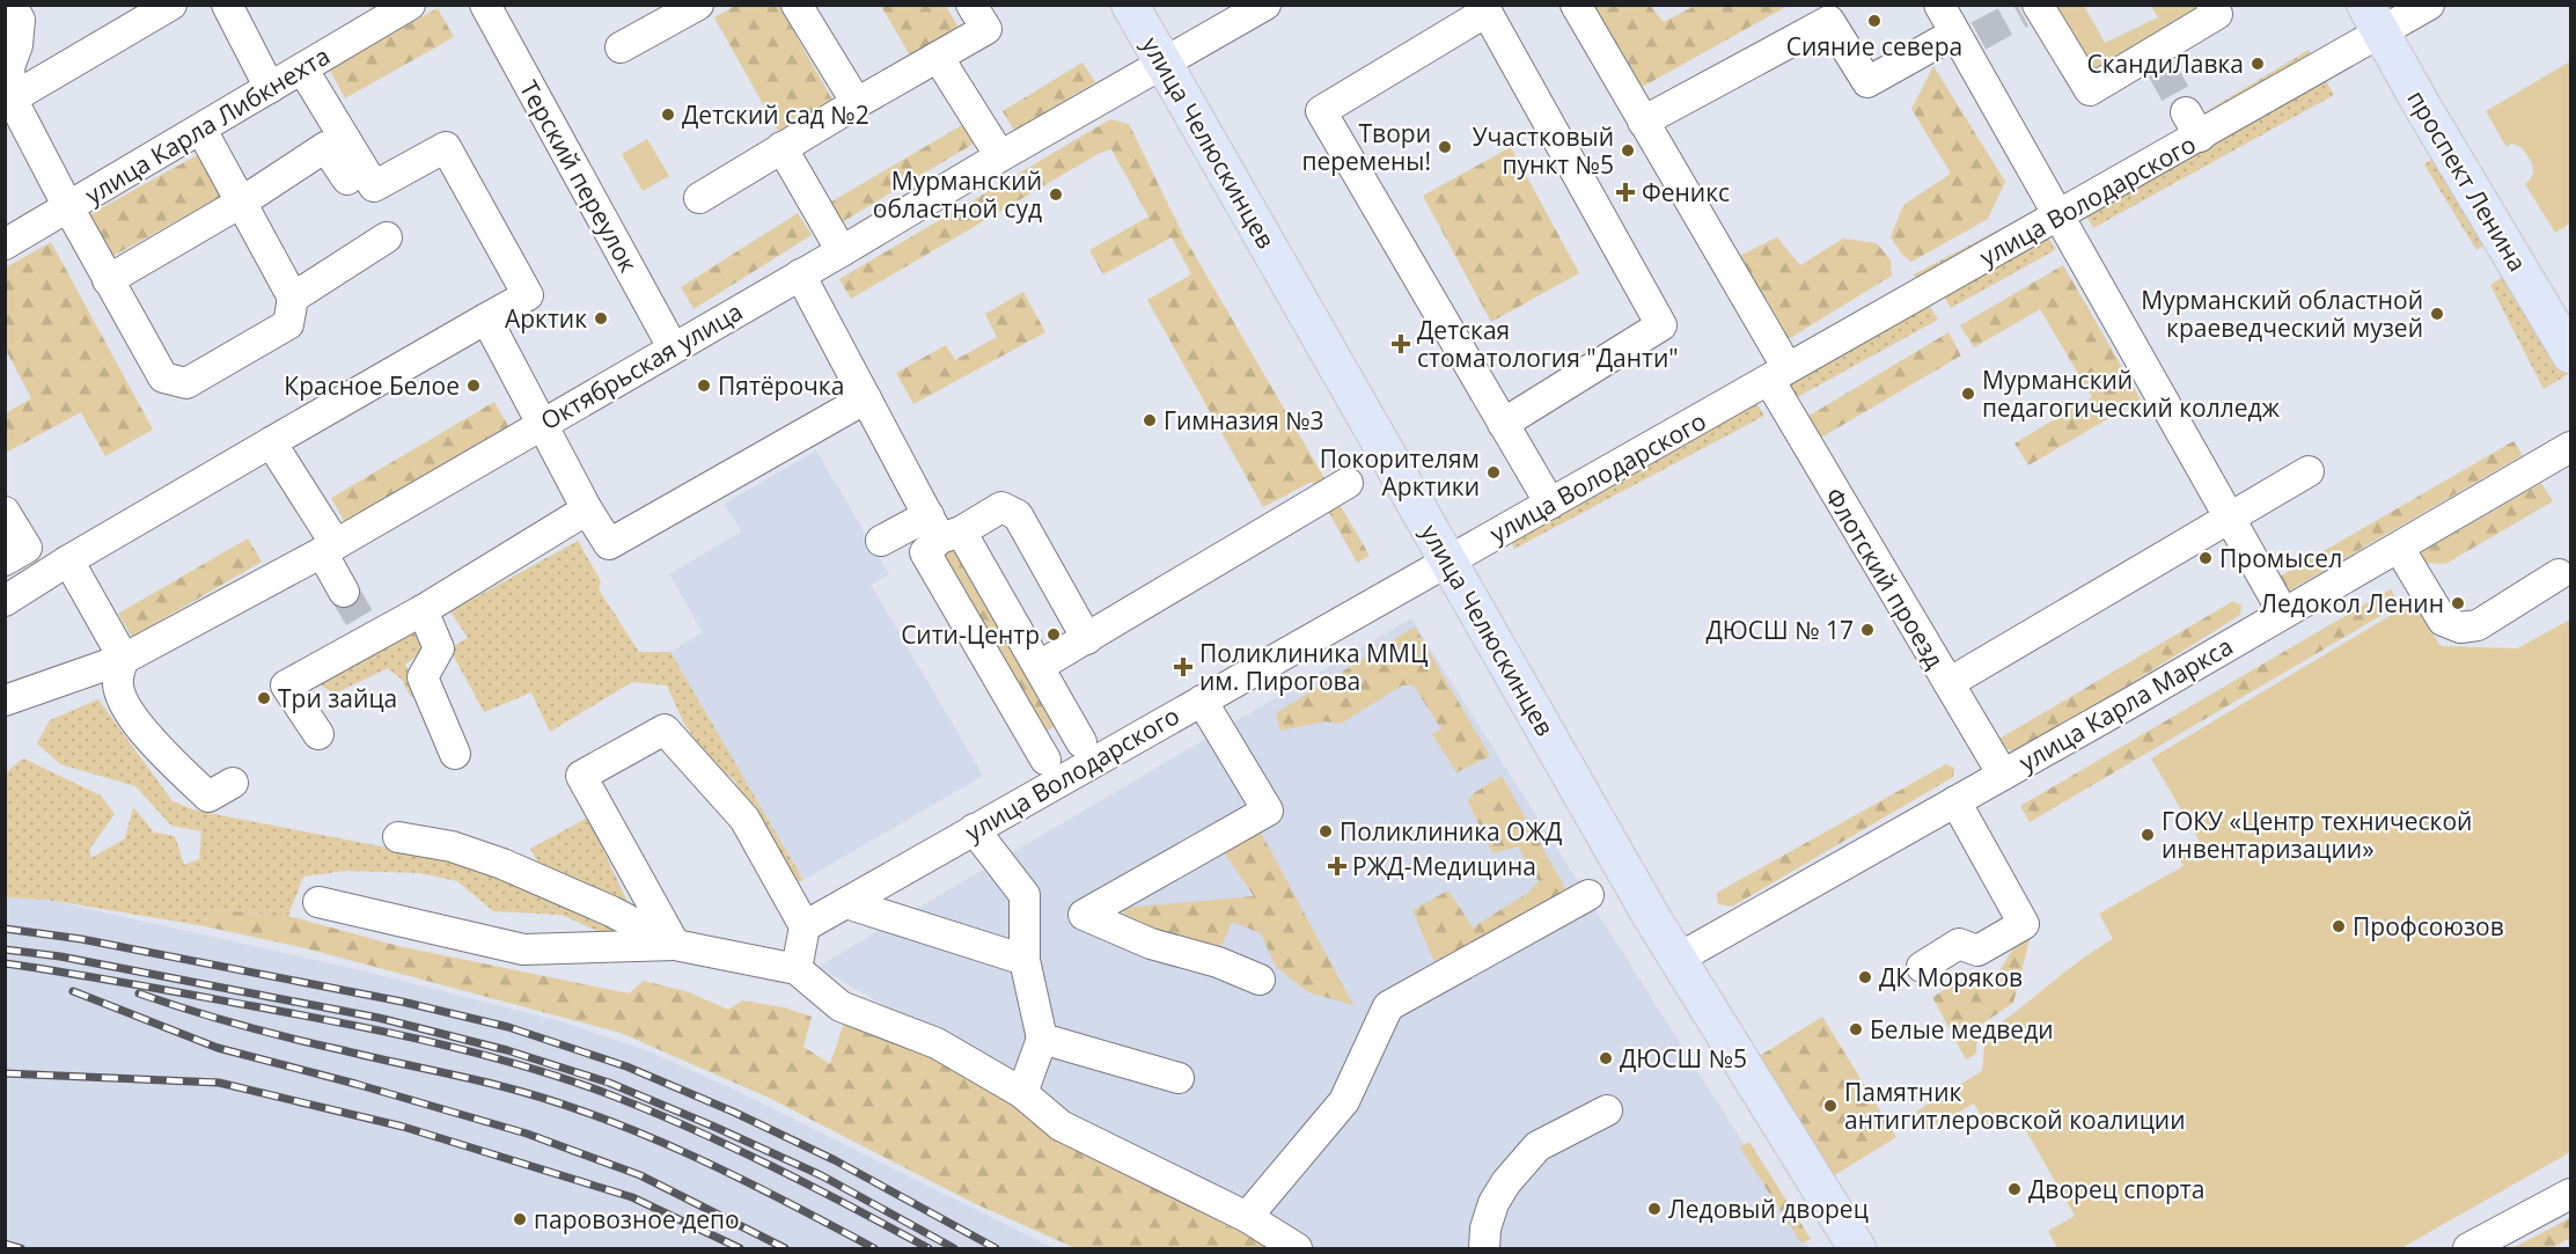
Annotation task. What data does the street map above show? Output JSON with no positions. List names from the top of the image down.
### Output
{
  "streets": {
    "main road": ["улица Челюскинцев", "проспект Ленина"],
    "street": [
      "улица Карла Либкнехта",
      "Терский переулок",
      "улица Володарского",
      "Октябрьская улица",
      "Флотский проезд",
      "улица Карла Маркса"
    ]
  },
  "crossings": [
    ["улица Челюскинцев", "улица Володарского"],
    ["улица Челюскинцев", "Октябрьская улица"],
    ["улица Челюскинцев", "улица Карла Маркса"],
    ["Терский переулок", "Октябрьская улица"],
    ["проспект Ленина", "улица Володарского"],
    ["улица Володарского", "Флотский проезд"],
    ["Флотский проезд", "улица Карла Маркса"]
  ],
  "places": {
    "other": [
      "Сияние севера",
      "СкандиЛавка",
      "Детский сад №2",
      "Твори перемены!",
      "Участковый пункт №5",
      "Мурманский областной суд",
      "Мурманский областной краеведческий музей",
      "Арктик",
      "Красное Белое",
      "Пятёрочка",
      "Мурманский педагогический колледж",
      "Гимназия №3",
      "Покорителям Арктики",
      "Промысел",
      "Ледокол Ленин",
      "ДЮСШ № 17",
      "Сити-Центр",
      "Три зайца",
      "Поликлиника ОЖД",
      "ГОКУ «Центр технической инвентаризации»",
      "Профсоюзов",
      "ДК Моряков",
      "Белые медведи",
      "ДЮСШ №5",
      "Памятник антигитлеровской коалиции",
      "Дворец спорта",
      "Ледовый дворец",
      "паровозное депо"
    ],
    "health": [
      "Феникс",
      "Детская стоматология \"Данти\"",
      "Поликлиника ММЦ им. Пирогова",
      "РЖД-Медицина"
    ]
  }
}
